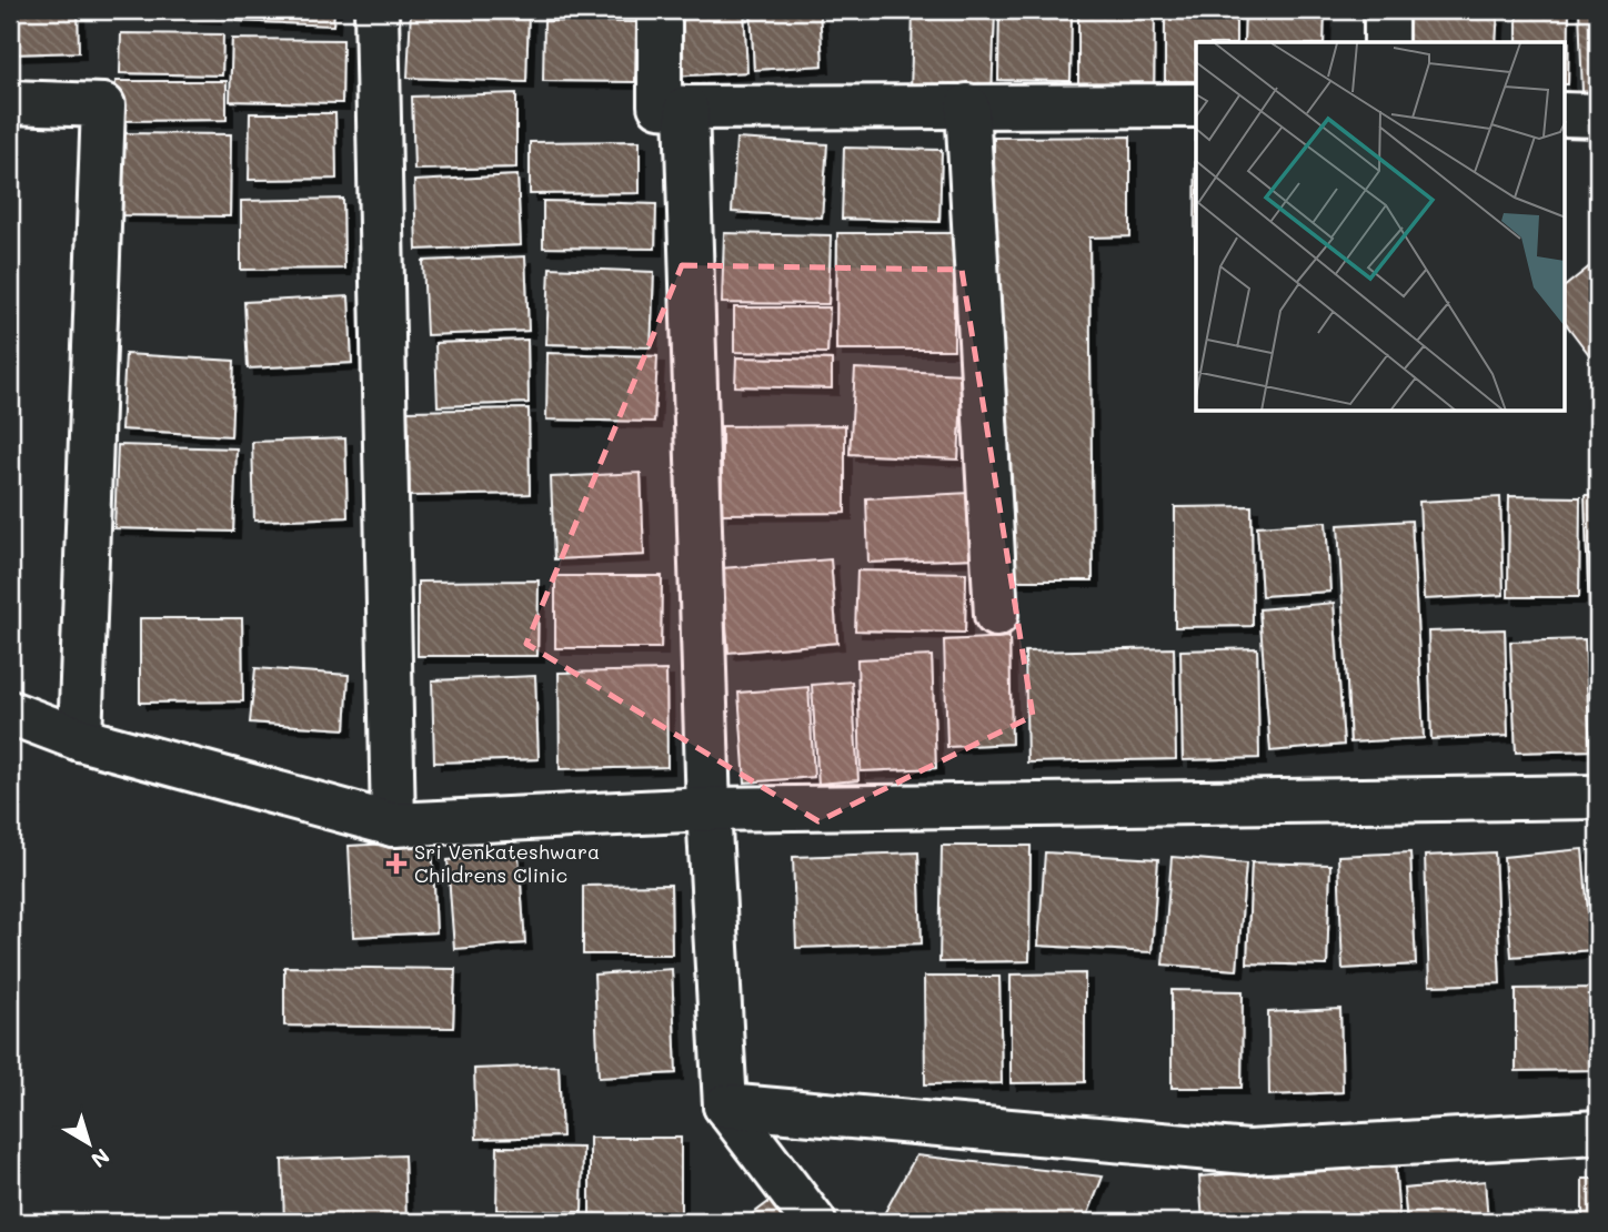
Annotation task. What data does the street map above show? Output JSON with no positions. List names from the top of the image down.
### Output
{
  "places": {
    "health": ["Sri Venkateshwara Childrens Clinic"]
  },
  "north": "bottom right"
}
